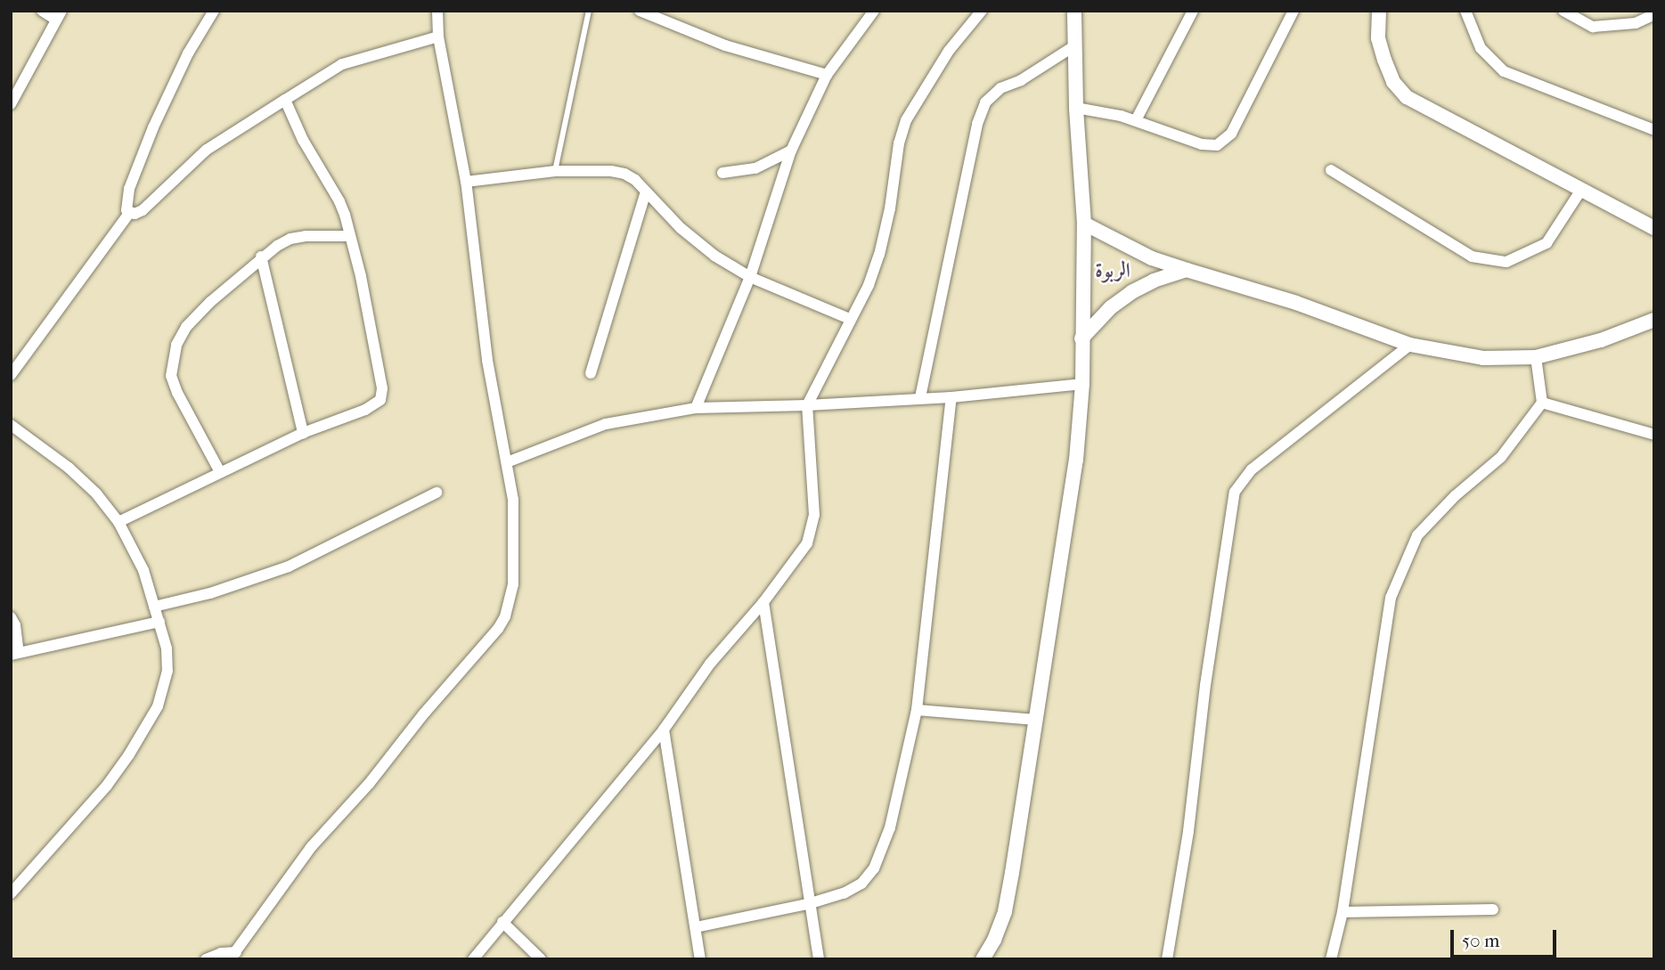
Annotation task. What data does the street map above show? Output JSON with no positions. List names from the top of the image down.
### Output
{
  "districts": ["الربوة"],
  "scale_bar": "50 m"
}
